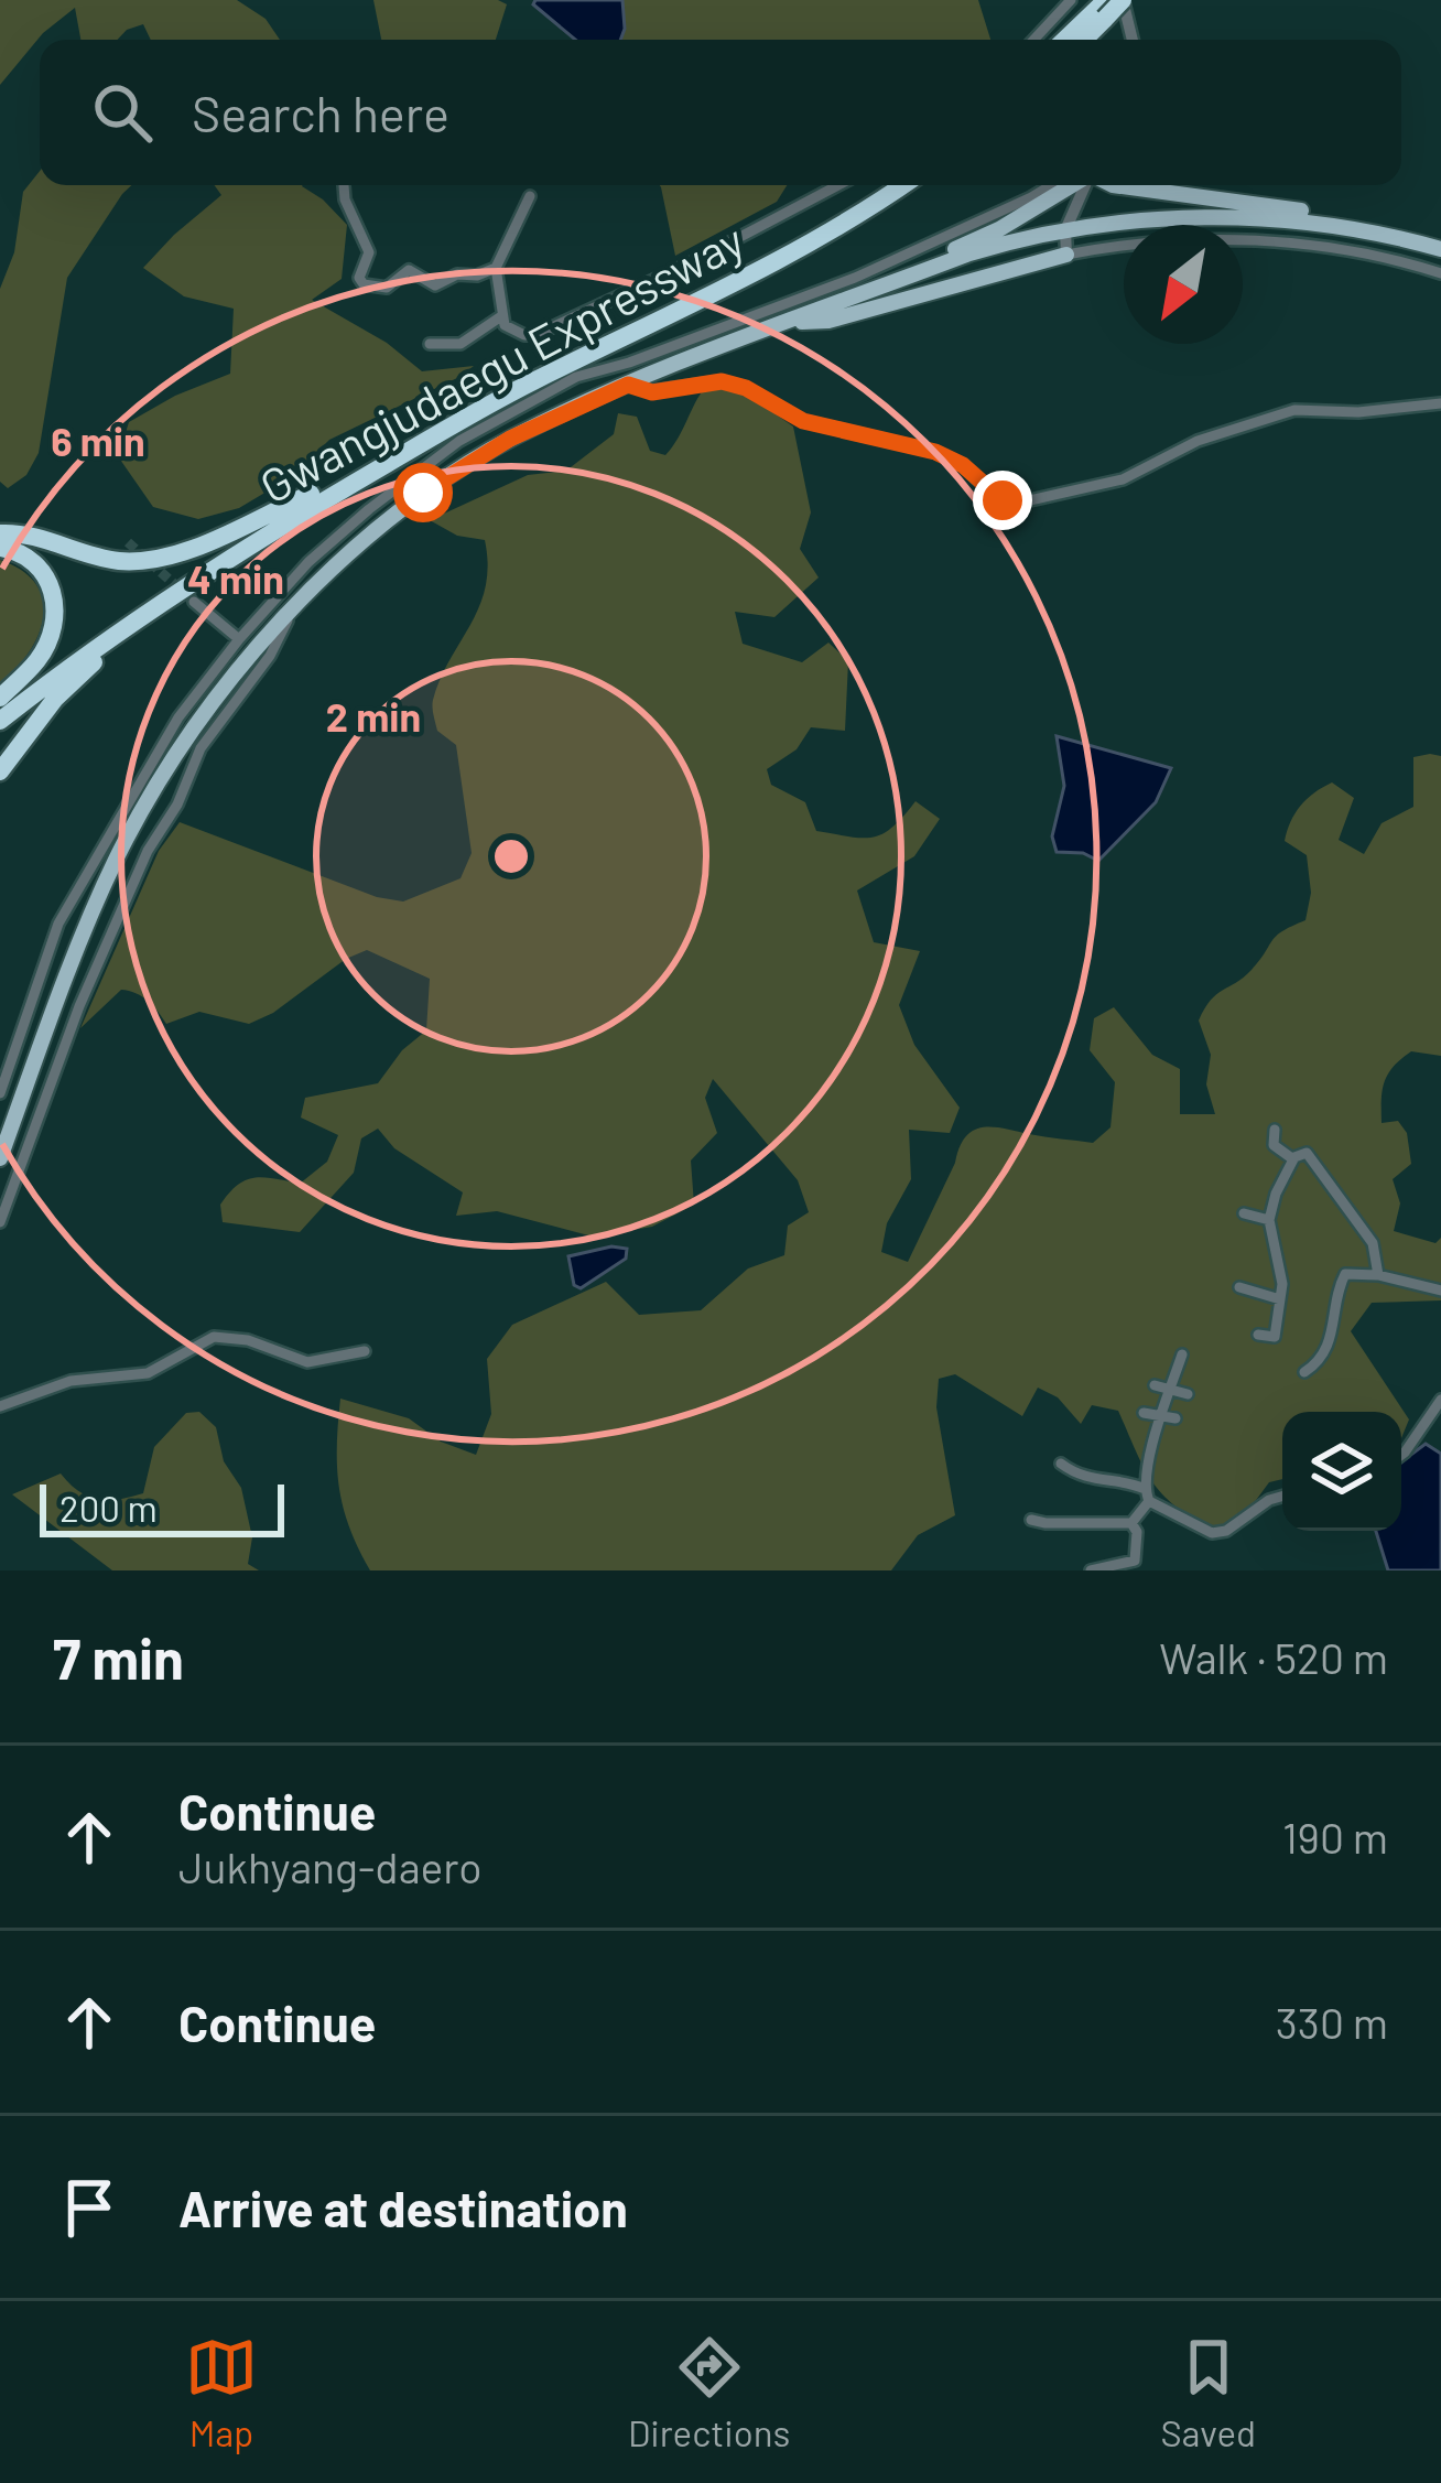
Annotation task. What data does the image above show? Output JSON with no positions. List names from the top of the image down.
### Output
{
  "streets": {
    "highway": ["Gwangjudaegu Expressway"]
  },
  "scale_bar": "200 m",
  "north": "bottom left",
  "page": {
    "search": "Search here",
    "scale": "200 m",
    "heading": ["7 min", "Walk · 520 m"],
    "list": [
      ["Continue", "Jukhyang-daero", "190 m"],
      ["Continue", "330 m"],
      "Arrive at destination"
    ],
    "nav": ["Map", "Directions", "Saved"]
  },
  "rings": ["6 min", "4 min", "2 min"]
}
